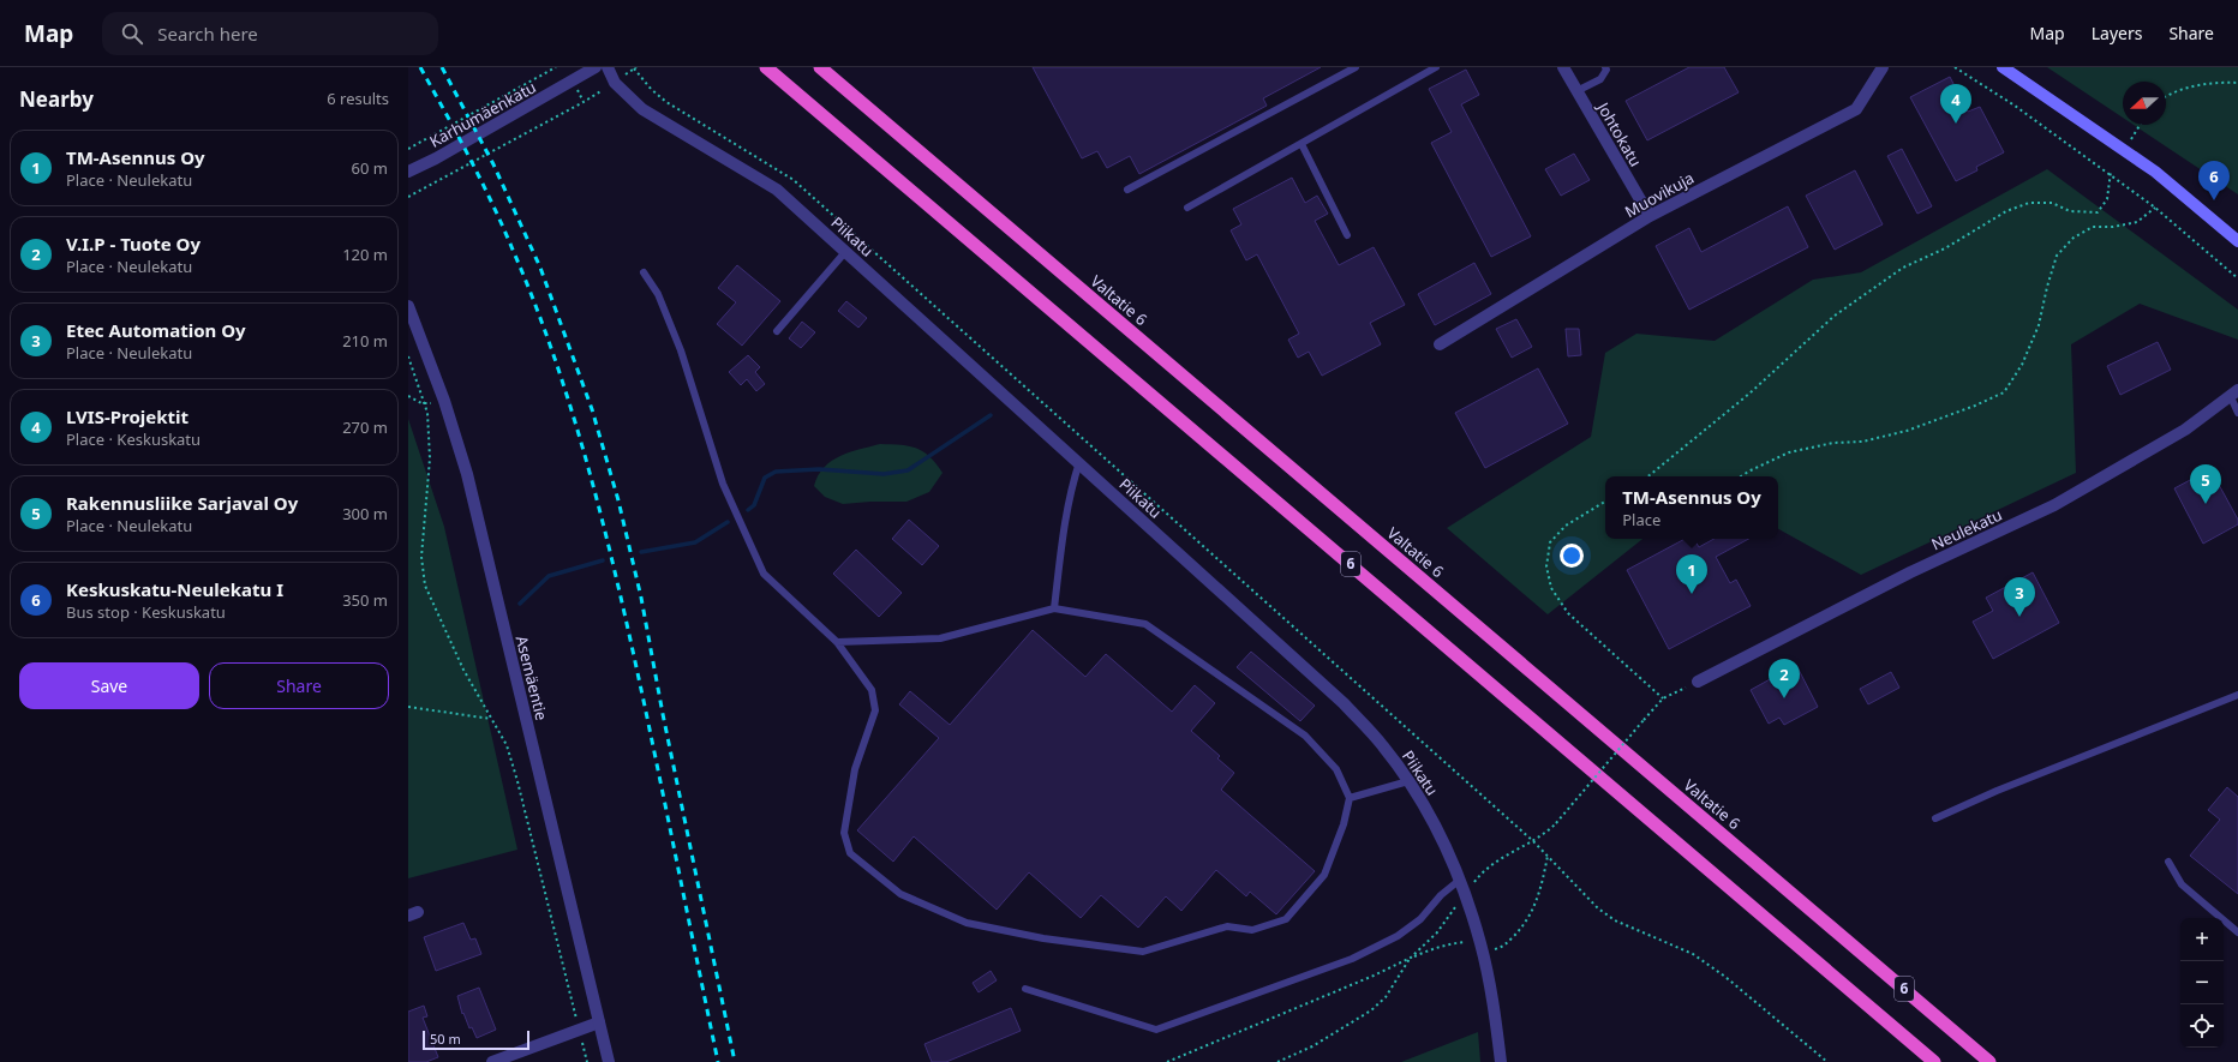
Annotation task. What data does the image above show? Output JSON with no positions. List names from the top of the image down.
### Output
{
  "streets": {
    "highway": ["Valtatie 6", "6"],
    "street": [
      "Karhumäenkatu",
      "Johtokatu",
      "Muovikuja",
      "Piikatu",
      "Neulekatu",
      "Asemäentie"
    ]
  },
  "crossings": [
    ["Johtokatu", "Muovikuja"]
  ],
  "scale_bar": "50 m",
  "north": "left",
  "page": {
    "header": "Map",
    "search": "Search here",
    "nav": ["Map", "Layers", "Share"],
    "heading": ["Nearby", "6 results"],
    "pins": [
      "4",
      "6",
      "5",
      "1",
      "3",
      "2"
    ],
    "list": [
      {
        "mark": "1",
        "name": "TM-Asennus Oy",
        "note": "Place · Neulekatu",
        "value": "60 m"
      },
      {
        "mark": "2",
        "name": "V.I.P - Tuote Oy",
        "note": "Place · Neulekatu",
        "value": "120 m"
      },
      {
        "mark": "3",
        "name": "Etec Automation Oy",
        "note": "Place · Neulekatu",
        "value": "210 m"
      },
      {
        "mark": "4",
        "name": "LVIS-Projektit",
        "note": "Place · Keskuskatu",
        "value": "270 m"
      },
      {
        "mark": "5",
        "name": "Rakennusliike Sarjaval Oy",
        "note": "Place · Neulekatu",
        "value": "300 m"
      },
      {
        "mark": "6",
        "name": "Keskuskatu-Neulekatu I",
        "note": "Bus stop · Keskuskatu",
        "value": "350 m"
      }
    ],
    "popup": ["TM-Asennus Oy", "Place"],
    "buttons": ["Save", "Share"],
    "map_buttons": ["+", "−"],
    "scale": "50 m"
  }
}
